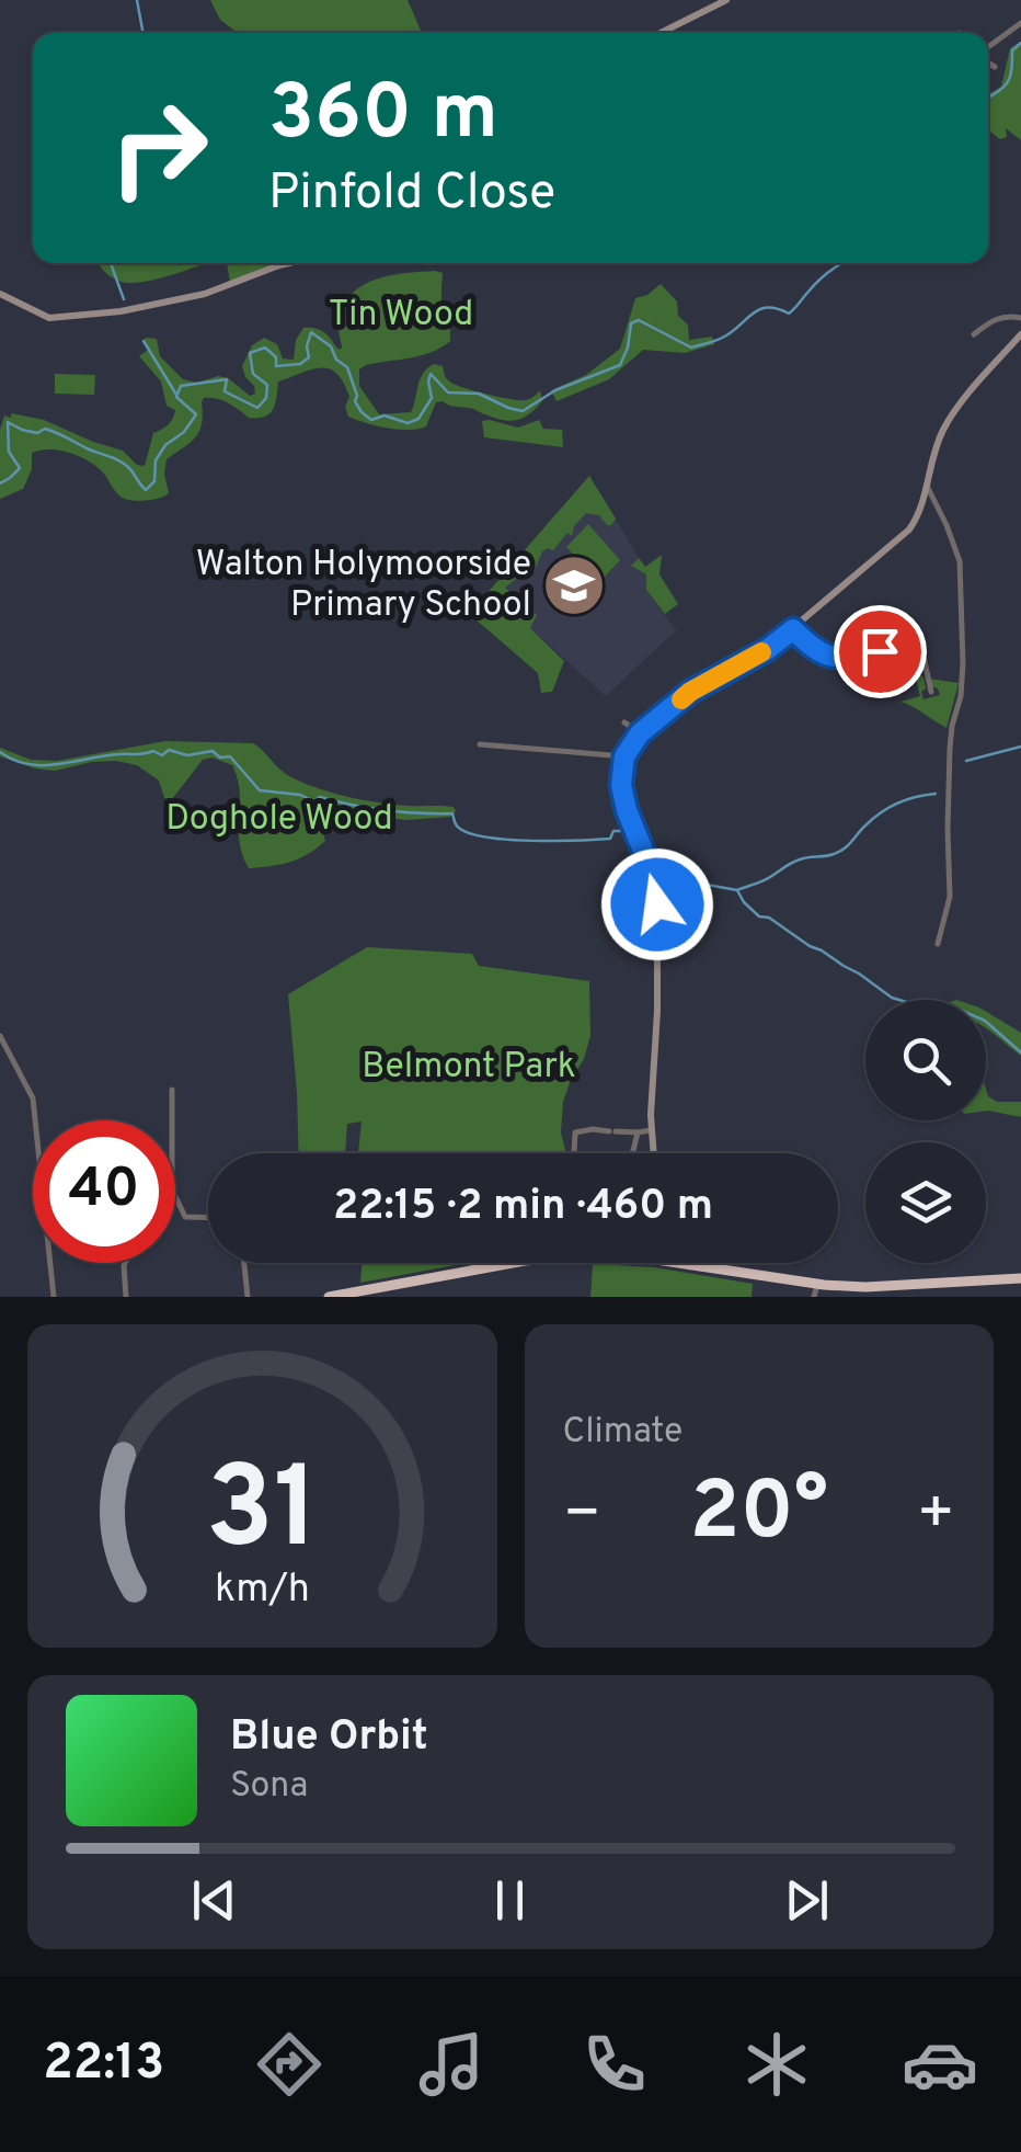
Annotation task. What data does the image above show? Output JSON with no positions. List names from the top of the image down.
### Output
{
  "parks": ["Tin Wood", "Doghole Wood", "Belmont Park"],
  "places": {
    "school or university": ["Walton Holymoorside Primary School"]
  },
  "page": {
    "turn": ["360 m", "Pinfold Close"],
    "limit": "40",
    "trip": "22:15 · 2 min · 460 m",
    "tile": "Climate",
    "heat": ["−", "20°", "+"],
    "song": ["Blue Orbit", "Sona"],
    "tabs": "22:13",
    "gauge": ["31", "km/h"]
  }
}
